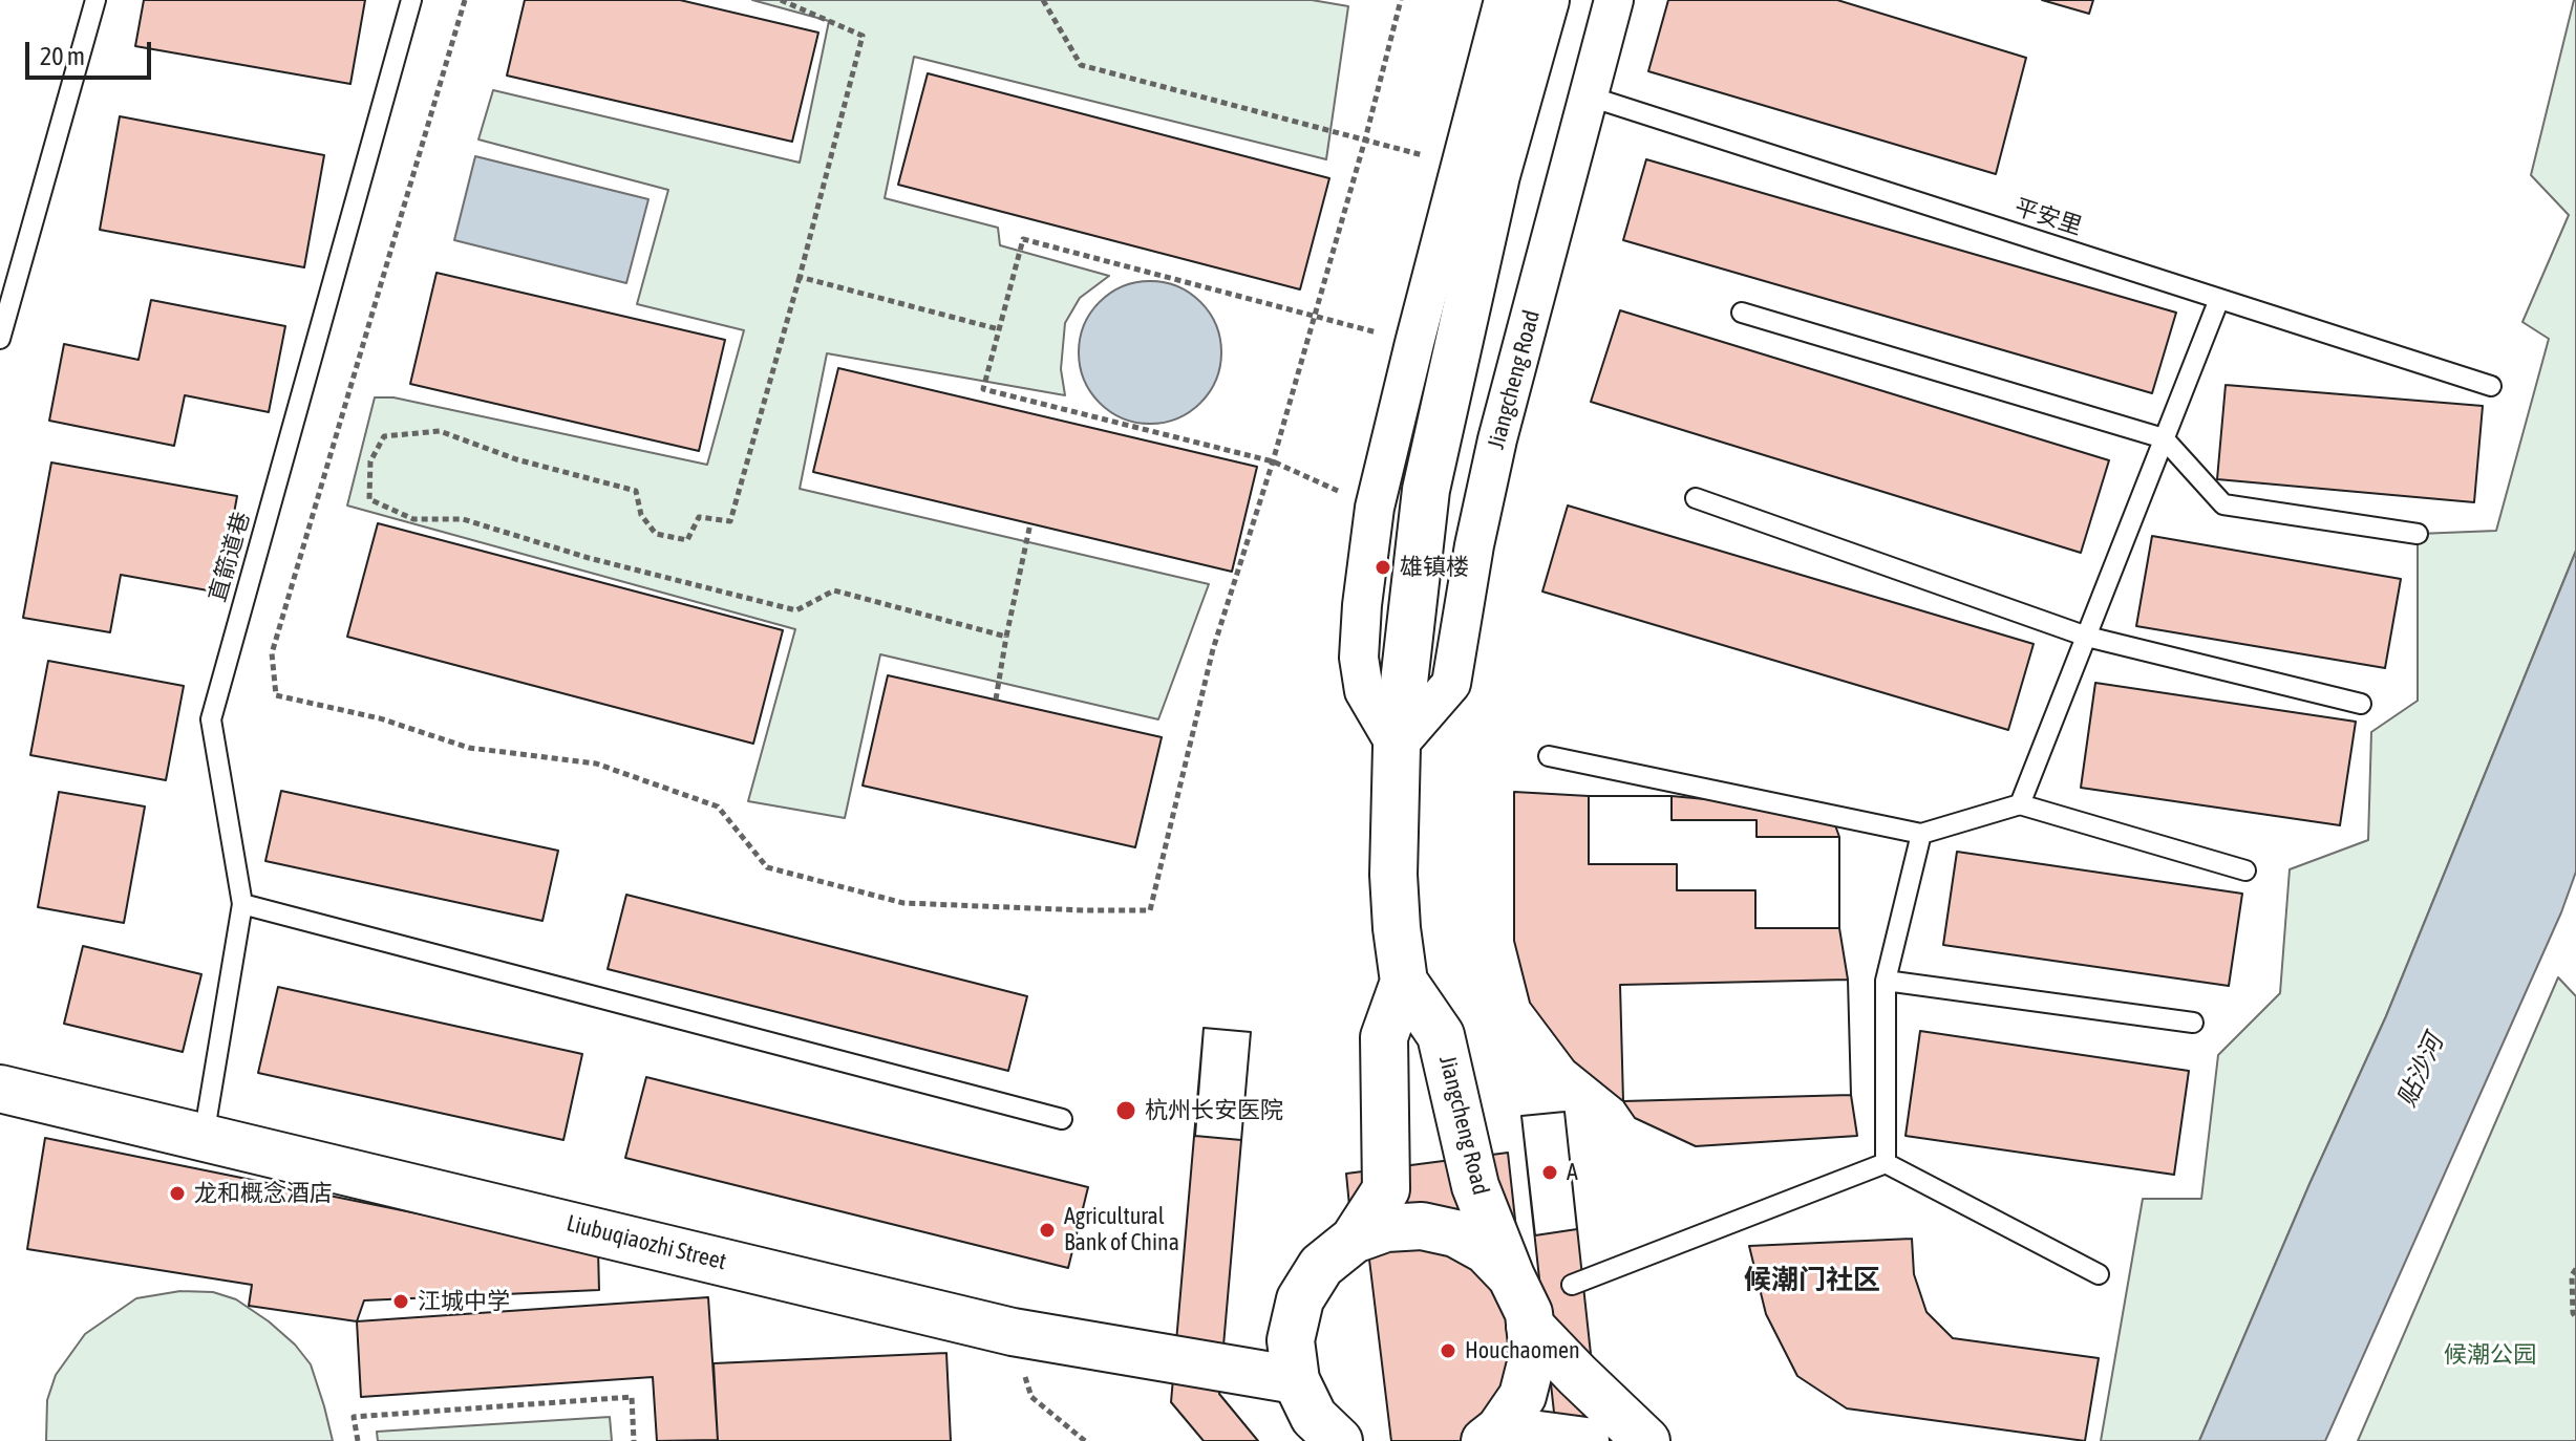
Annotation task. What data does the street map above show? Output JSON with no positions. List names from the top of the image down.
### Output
{
  "streets": {
    "main road": ["Jiangcheng Road", "Liubuqiaozhi Street"],
    "lane": ["平安里", "直箭道巷"]
  },
  "crossings": [
    ["平安里", "Jiangcheng Road"],
    ["Jiangcheng Road", "Liubuqiaozhi Street"],
    ["直箭道巷", "Liubuqiaozhi Street"]
  ],
  "districts": ["候潮门社区"],
  "water": ["贴沙河"],
  "parks": ["候潮公园"],
  "places": [
    "雄镇楼",
    "杭州长安医院",
    "A",
    "龙和概念酒店",
    "Agricultural Bank of China",
    "江城中学",
    "Houchaomen"
  ],
  "scale_bar": "20 m"
}
